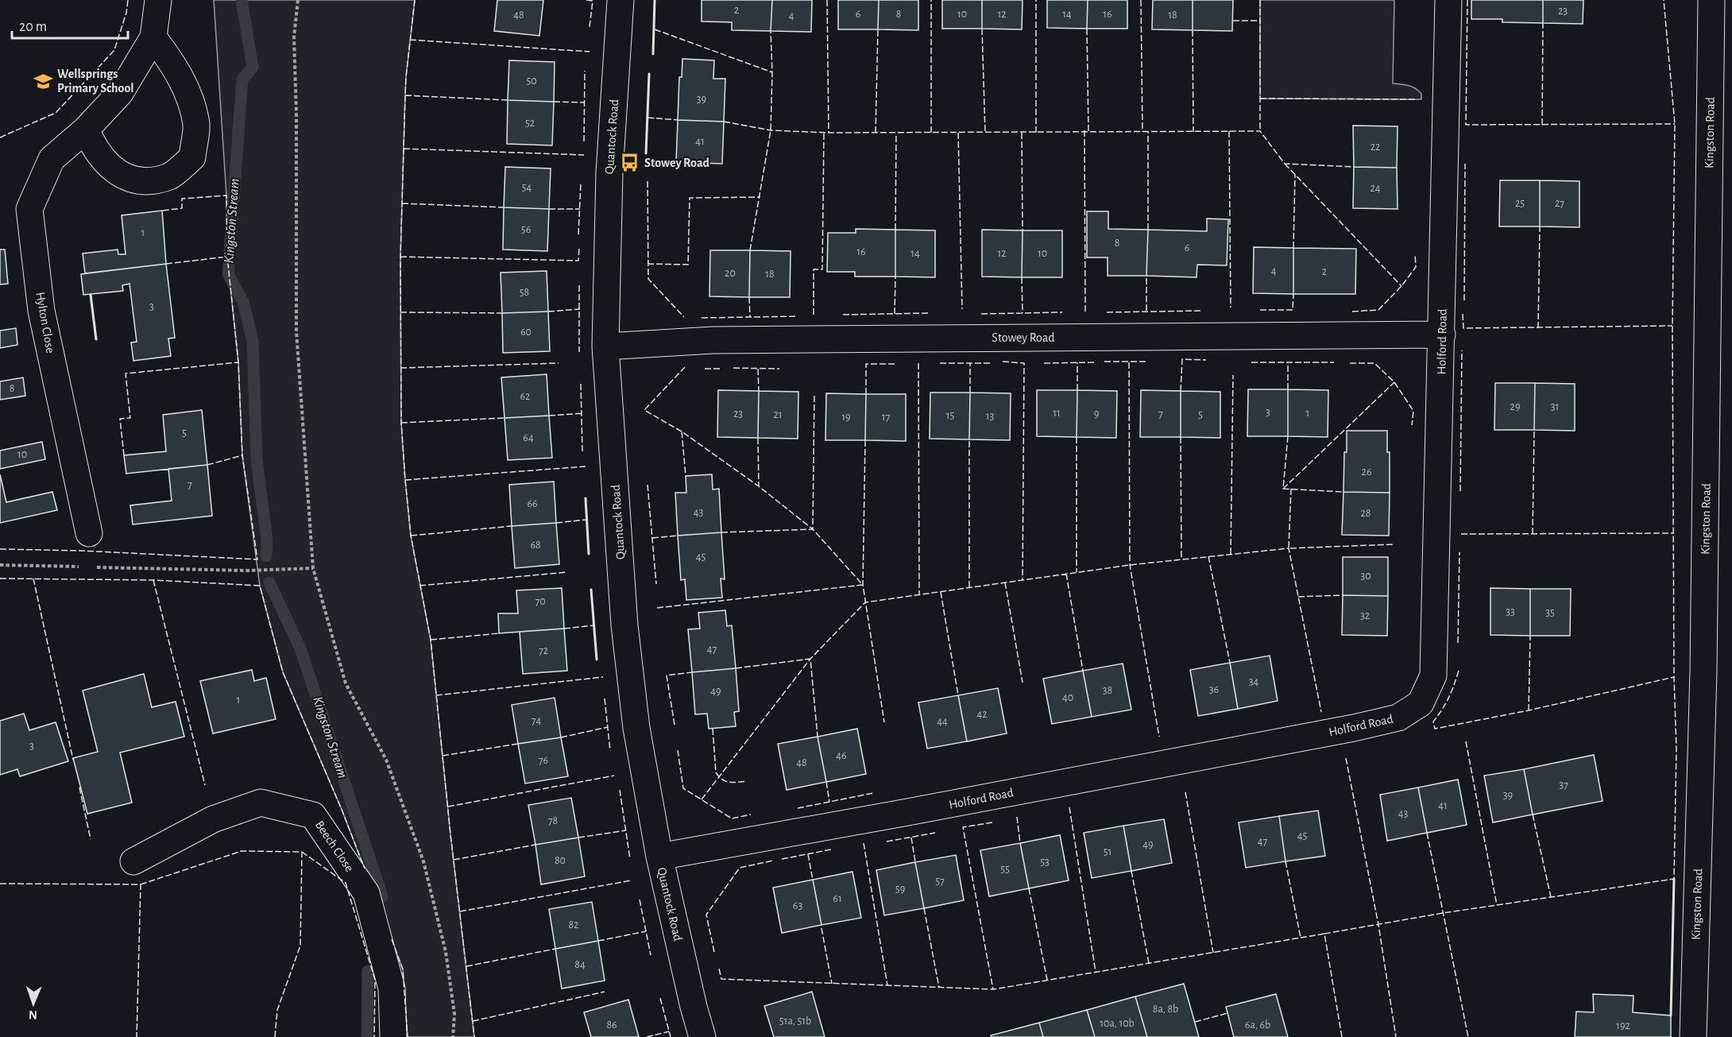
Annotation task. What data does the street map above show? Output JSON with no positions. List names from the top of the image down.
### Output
{
  "streets": {
    "street": [
      "Kingston Road",
      "Quantock Road",
      "Hylton Close",
      "Stowey Road",
      "Holford Road",
      "Beech Close"
    ]
  },
  "crossings": [
    ["Quantock Road", "Stowey Road"],
    ["Quantock Road", "Holford Road"],
    ["Stowey Road", "Holford Road"]
  ],
  "water": ["Kingston Stream"],
  "places": {
    "school or university": ["Wellsprings Primary School"],
    "bus stop": ["Stowey Road"]
  },
  "house_numbers": [
    "2",
    "23",
    "6",
    "8",
    "10",
    "12",
    "14",
    "16",
    "48",
    "18",
    "4",
    "50",
    "39",
    "52",
    "41",
    "22",
    "54",
    "24",
    "25",
    "27",
    "56",
    "1",
    "8",
    "6",
    "16",
    "14",
    "12",
    "10",
    "4",
    "2",
    "20",
    "18",
    "58",
    "3",
    "60",
    "8",
    "62",
    "29",
    "31",
    "3",
    "11",
    "1",
    "23",
    "9",
    "7",
    "21",
    "5",
    "15",
    "13",
    "19",
    "17",
    "5",
    "64",
    "10",
    "26",
    "7",
    "66",
    "43",
    "28",
    "68",
    "45",
    "30",
    "70",
    "33",
    "35",
    "32",
    "47",
    "72",
    "34",
    "36",
    "38",
    "49",
    "40",
    "1",
    "42",
    "74",
    "44",
    "3",
    "46",
    "76",
    "48",
    "37",
    "39",
    "41",
    "43",
    "78",
    "45",
    "47",
    "49",
    "51",
    "80",
    "53",
    "55",
    "57",
    "59",
    "61",
    "63",
    "82",
    "84",
    "8a, 8b",
    "51a, 51b",
    "10a, 10b",
    "86",
    "6a, 6b",
    "192"
  ],
  "scale_bar": "20 m",
  "north": "bottom"
}
